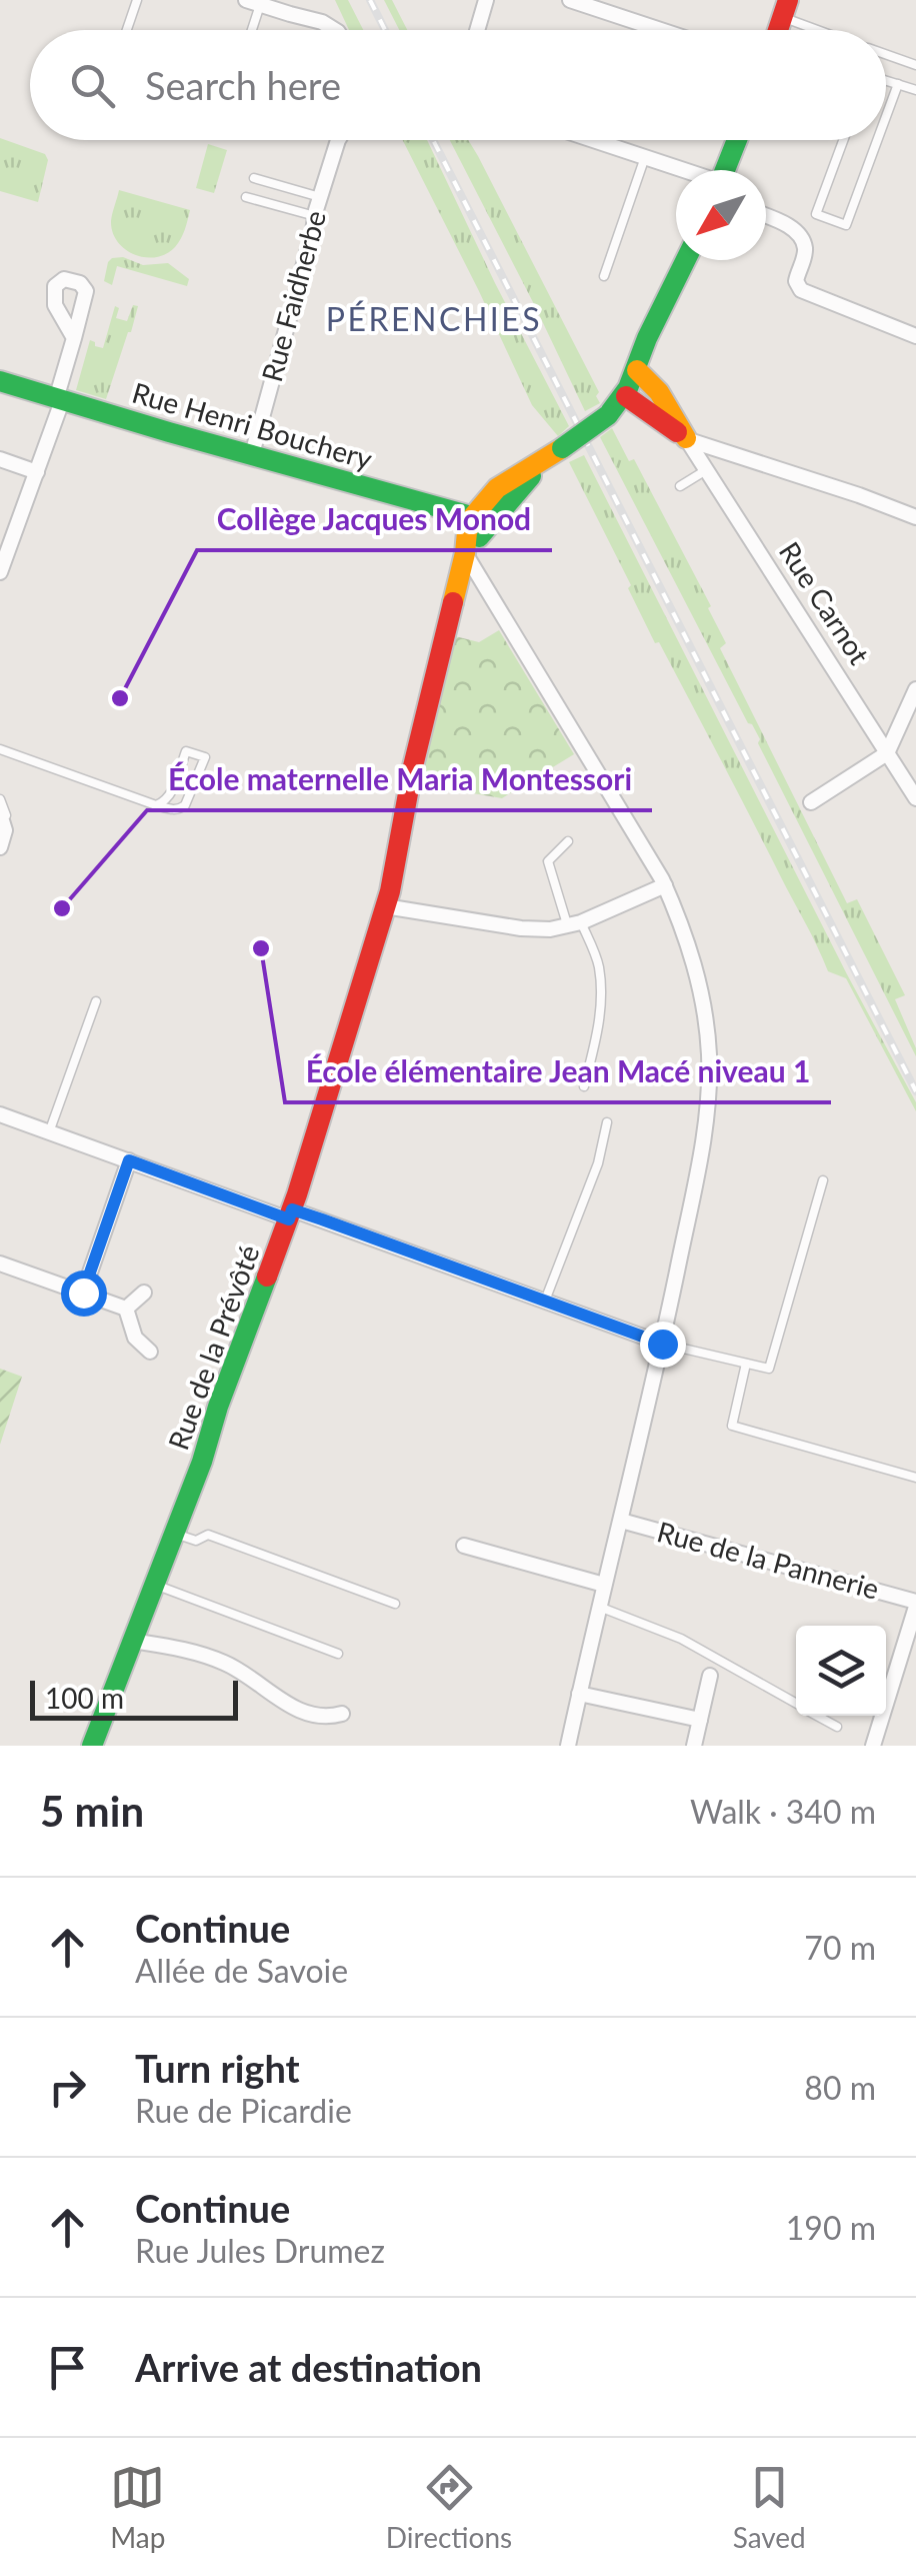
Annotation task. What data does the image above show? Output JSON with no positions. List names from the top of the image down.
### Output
{
  "streets": {
    "street": [
      "Rue Faidherbe",
      "Rue Henri Bouchery",
      "Rue Carnot",
      "Rue de la Prévôté",
      "Rue de la Pannerie"
    ]
  },
  "crossings": [
    ["Rue Faidherbe", "Rue Henri Bouchery"]
  ],
  "districts": ["PÉRENCHIES"],
  "places": ["Collège Jacques Monod", "École maternelle Maria Montessori", "École élémentaire Jean Macé niveau 1"],
  "scale_bar": "100 m",
  "north": "bottom left",
  "page": {
    "search": "Search here",
    "scale": "100 m",
    "heading": ["5 min", "Walk · 340 m"],
    "list": [
      ["Continue", "Allée de Savoie", "70 m"],
      ["Turn right", "Rue de Picardie", "80 m"],
      ["Continue", "Rue Jules Drumez", "190 m"],
      "Arrive at destination"
    ],
    "nav": ["Map", "Directions", "Saved"]
  }
}
